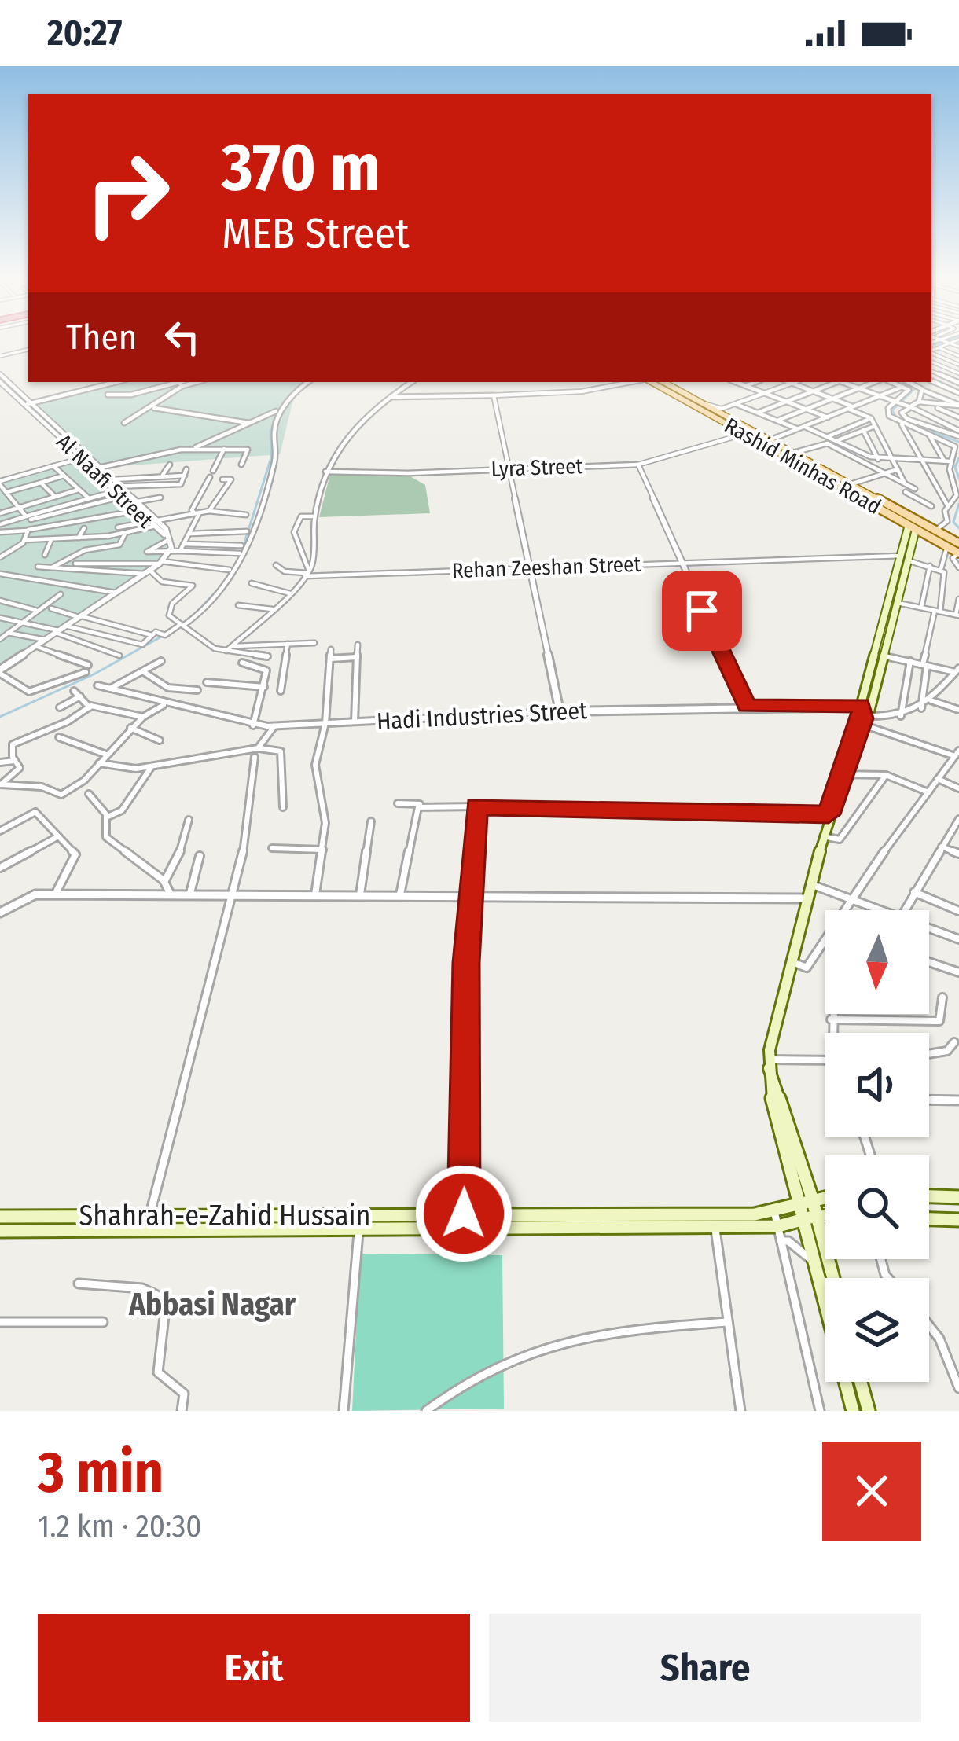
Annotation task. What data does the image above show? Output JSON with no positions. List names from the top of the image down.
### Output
{
  "streets": {
    "main road": ["Rashid Minhas Road", "Shahrah-e-Zahid Hussain"],
    "street": [
      "Lyra Street",
      "Al Naafi Street",
      "Rehan Zeeshan Street",
      "Hadi Industries Street"
    ]
  },
  "crossings": [
    ["Rashid Minhas Road", "Lyra Street"]
  ],
  "districts": ["Abbasi Nagar"],
  "north": "bottom",
  "page": {
    "status": "20:27",
    "turn": ["370 m", "MEB Street"],
    "then": "Then",
    "heading": ["3 min", "1.2 km · 20:30"],
    "buttons": ["Exit", "Share"]
  }
}
